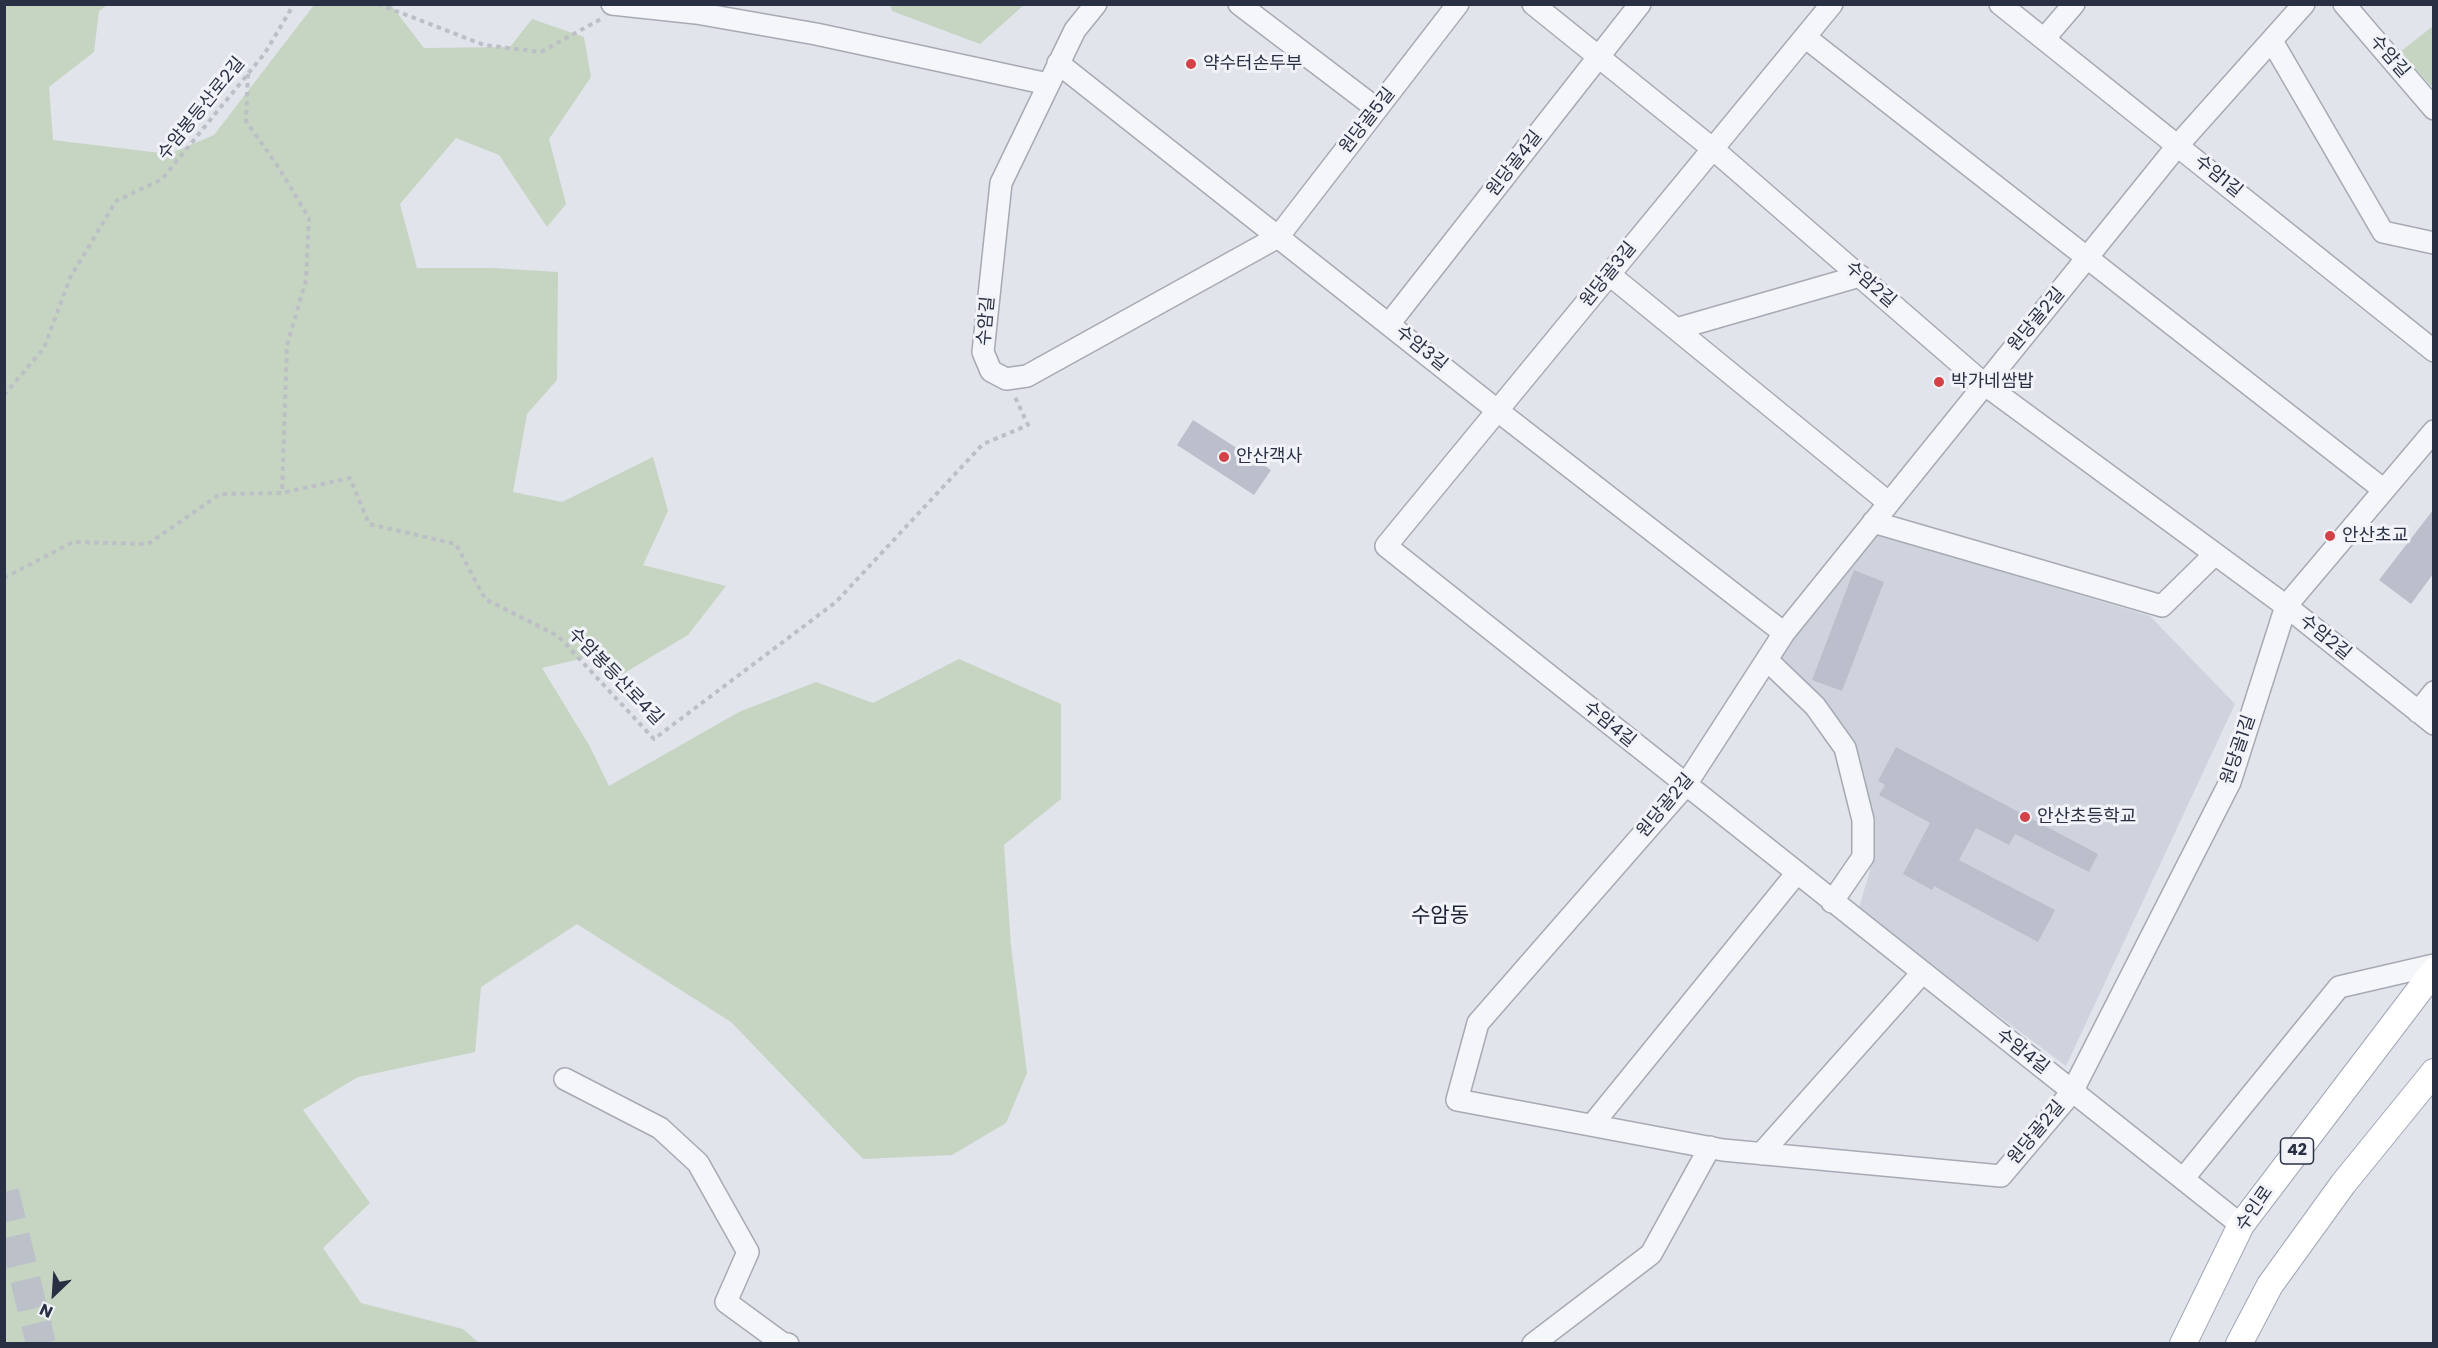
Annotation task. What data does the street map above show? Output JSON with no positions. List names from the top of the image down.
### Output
{
  "streets": {
    "main road": ["42", "수인로"],
    "street": [
      "수암길",
      "원당골5길",
      "원당골4길",
      "수암1길",
      "원당골3길",
      "수암2길",
      "원당골2길",
      "수암3길",
      "수암4길",
      "원당골1길"
    ],
    "path": ["수암봉등산로2길", "수암봉등산로4길"]
  },
  "crossings": [
    ["수암길", "수암3길"],
    ["수암길", "수암봉등산로4길"],
    ["원당골5길", "수암3길"],
    ["원당골4길", "수암2길"],
    ["원당골4길", "수암3길"],
    ["수암1길", "원당골2길"],
    ["원당골3길", "수암2길"],
    ["원당골3길", "수암3길"],
    ["원당골3길", "수암4길"],
    ["수암2길", "원당골2길"],
    ["수암2길", "원당골1길"],
    ["원당골2길", "수암3길"],
    ["원당골2길", "수암4길"],
    ["원당골2길", "원당골1길"],
    ["수암4길", "원당골1길"],
    ["수암4길", "수인로"]
  ],
  "districts": ["수암동"],
  "places": [
    "약수터손두부",
    "박가네쌈밥",
    "안산객사",
    "안산초교",
    "안산초등학교"
  ],
  "north": "bottom left"
}
